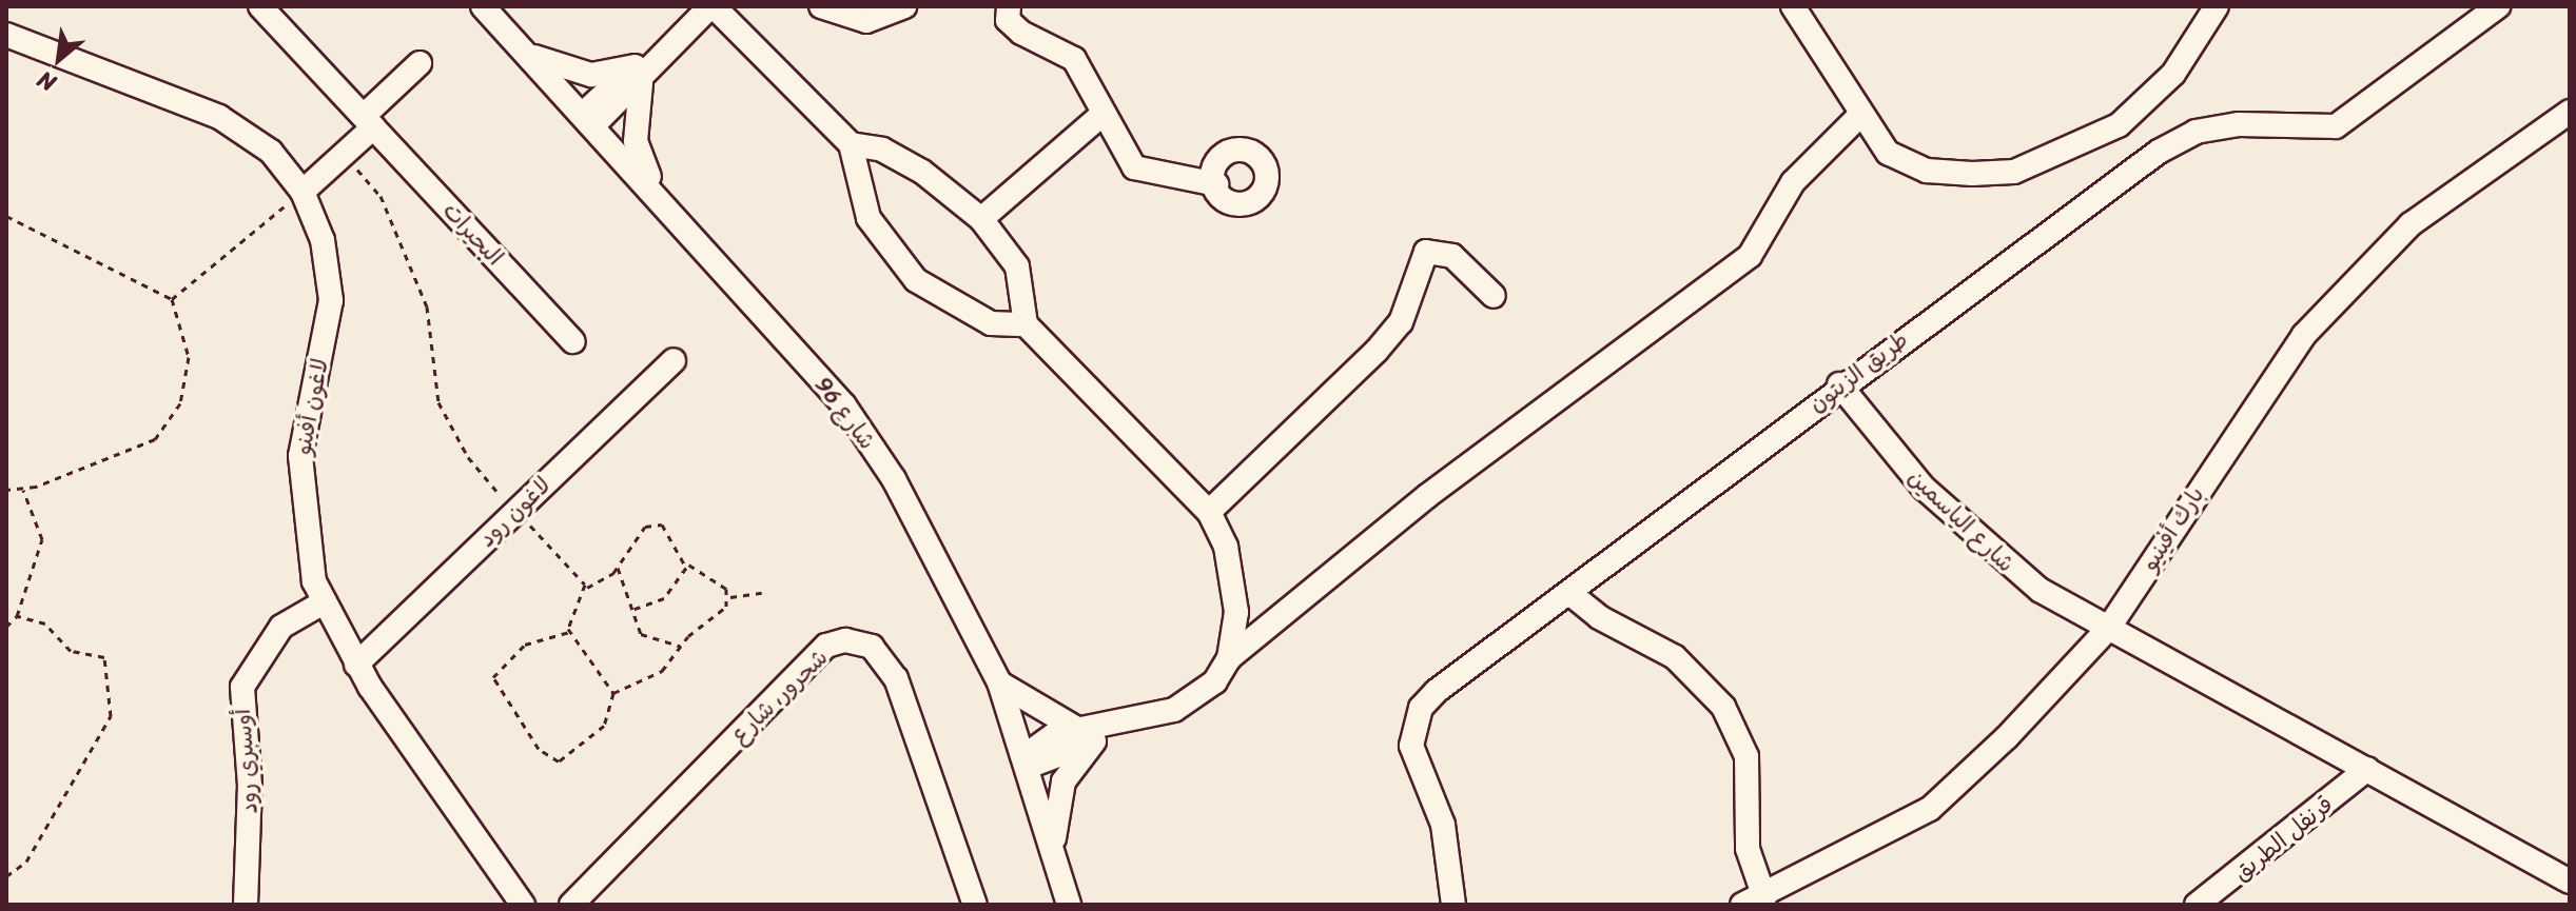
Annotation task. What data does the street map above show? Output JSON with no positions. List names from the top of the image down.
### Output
{
  "streets": {
    "street": [
      "البحيرات",
      "طريق الزيتون",
      "لاغون أفينو",
      "شارع 96",
      "لاغون رود",
      "شارع الياسمين",
      "بارك أفينيو",
      "شحرور، شارع",
      "أوسبري رود",
      "قرنفل الطريق"
    ]
  },
  "crossings": [
    ["طريق الزيتون", "شارع الياسمين"],
    ["لاغون أفينو", "لاغون رود"],
    ["لاغون أفينو", "أوسبري رود"],
    ["شارع الياسمين", "بارك أفينيو"],
    ["شارع الياسمين", "قرنفل الطريق"]
  ],
  "north": "bottom left"
}
